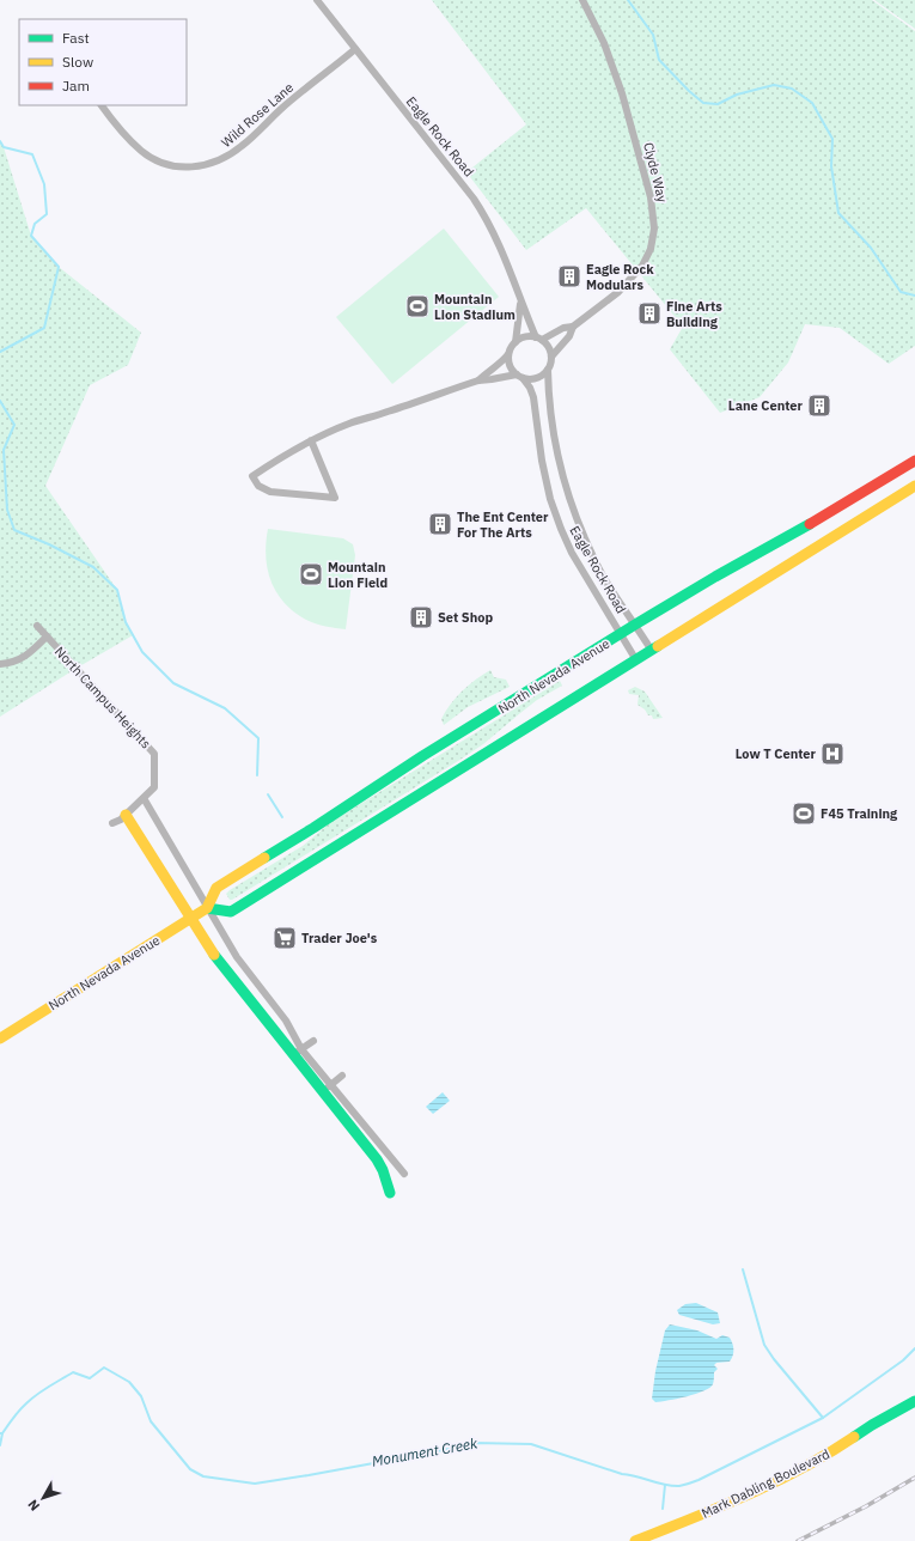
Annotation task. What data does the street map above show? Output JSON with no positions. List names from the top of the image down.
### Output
{
  "streets": {
    "main road": ["North Nevada Avenue", "Mark Dabling Boulevard"],
    "street": [
      "Wild Rose Lane",
      "Eagle Rock Road",
      "Clyde Way",
      "North Campus Heights"
    ]
  },
  "crossings": [
    ["Wild Rose Lane", "Eagle Rock Road"],
    ["Eagle Rock Road", "North Nevada Avenue"]
  ],
  "water": ["Monument Creek"],
  "places": {
    "building": [
      "Eagle Rock Modulars",
      "Fine Arts Building",
      "Lane Center",
      "The Ent Center For The Arts",
      "Set Shop"
    ],
    "sports": ["Mountain Lion Stadium", "Mountain Lion Field", "F45 Training"],
    "hospital": ["Low T Center"],
    "supermarket": ["Trader Joe's"]
  },
  "legend": ["Fast", "Slow", "Jam"],
  "north": "bottom left"
}
